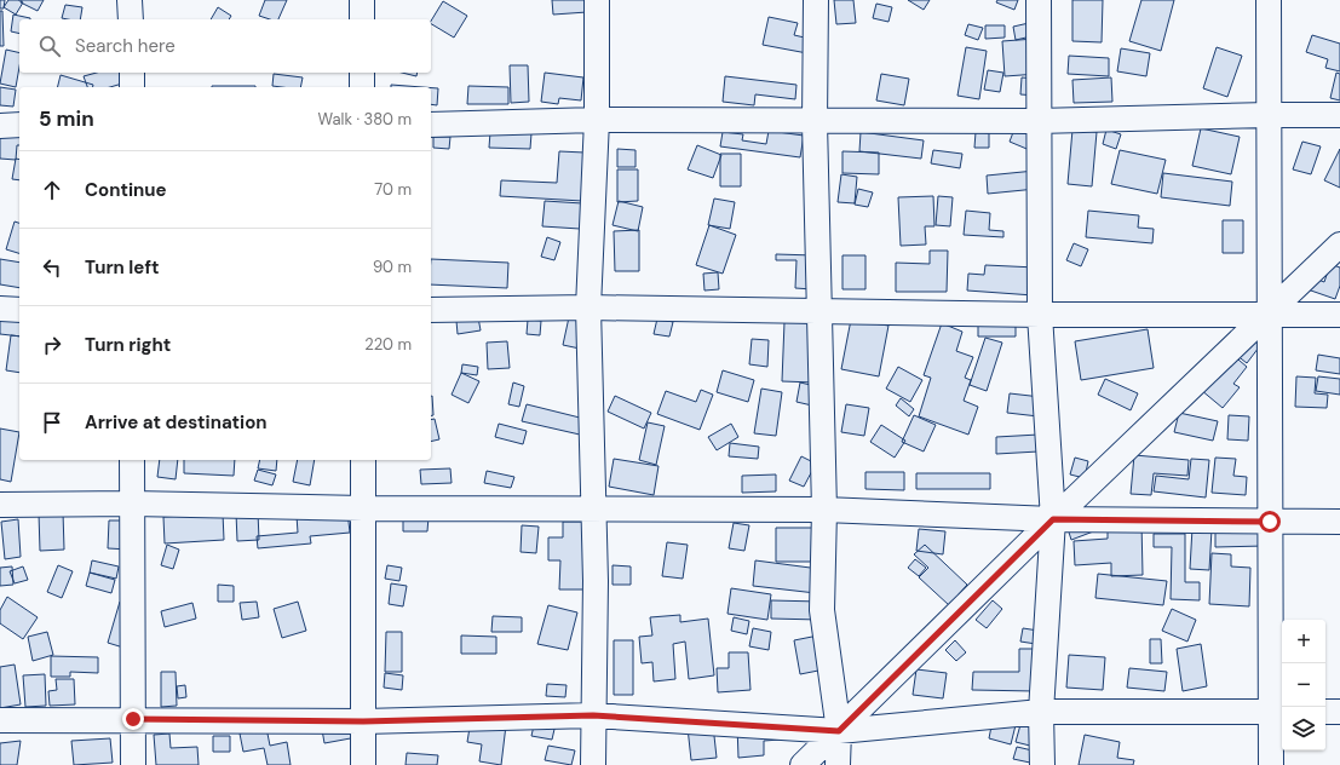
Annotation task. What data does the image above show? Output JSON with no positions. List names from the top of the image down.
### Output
{
  "page": {
    "search": "Search here",
    "heading": ["5 min", "Walk · 380 m"],
    "list": [
      ["Continue", "70 m"],
      ["Turn left", "90 m"],
      ["Turn right", "220 m"],
      "Arrive at destination"
    ],
    "map_buttons": ["+", "−"]
  }
}
